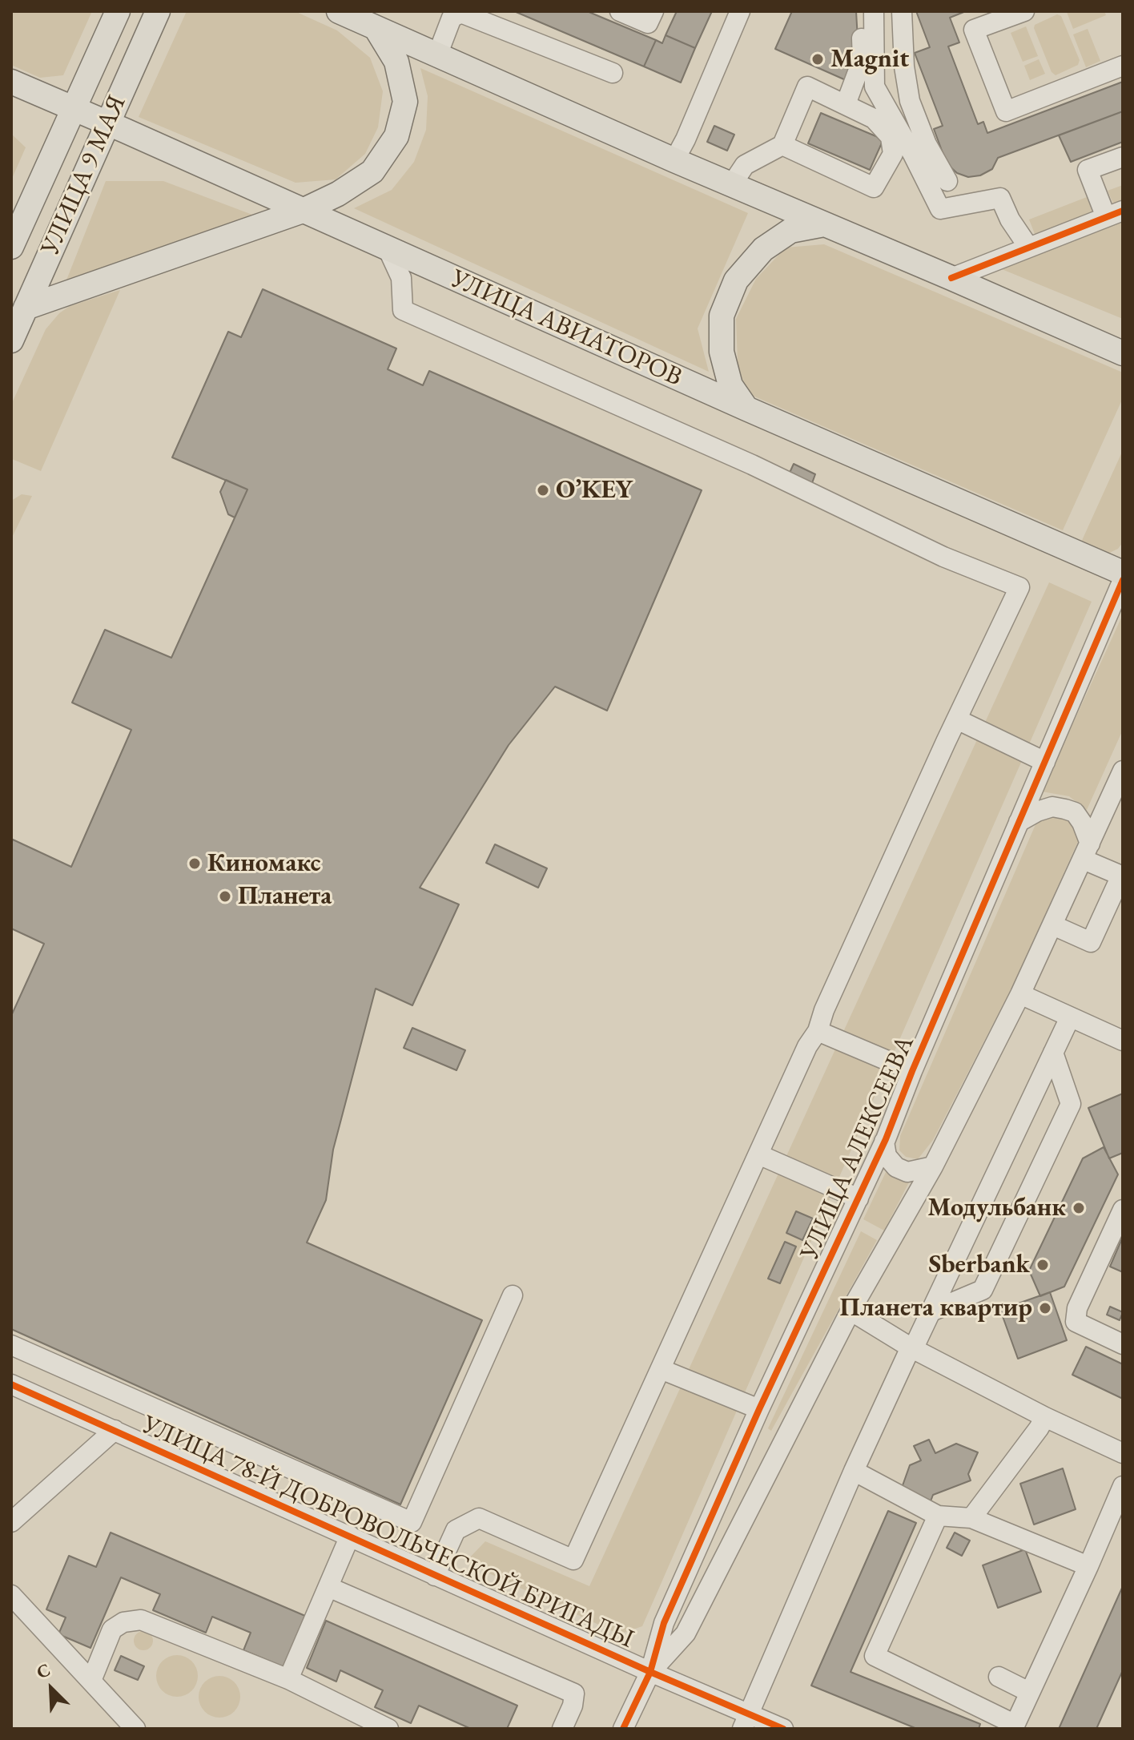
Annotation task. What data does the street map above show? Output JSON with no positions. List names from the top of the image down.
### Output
{
  "streets": {
    "main road": ["УЛИЦА 9 МАЯ", "УЛИЦА АВИАТОРОВ"],
    "street": ["УЛИЦА АЛЕКСЕЕВА", "УЛИЦА 78-Й ДОБРОВОЛЬЧЕСКОЙ БРИГАДЫ"]
  },
  "crossings": [
    ["УЛИЦА 9 МАЯ", "УЛИЦА АВИАТОРОВ"],
    ["УЛИЦА АЛЕКСЕЕВА", "УЛИЦА 78-Й ДОБРОВОЛЬЧЕСКОЙ БРИГАДЫ"]
  ],
  "places": [
    "Magnit",
    "O’KEY",
    "Киномакс",
    "Планета",
    "Модульбанк",
    "Sberbank",
    "Планета квартир"
  ],
  "north": "top left"
}
